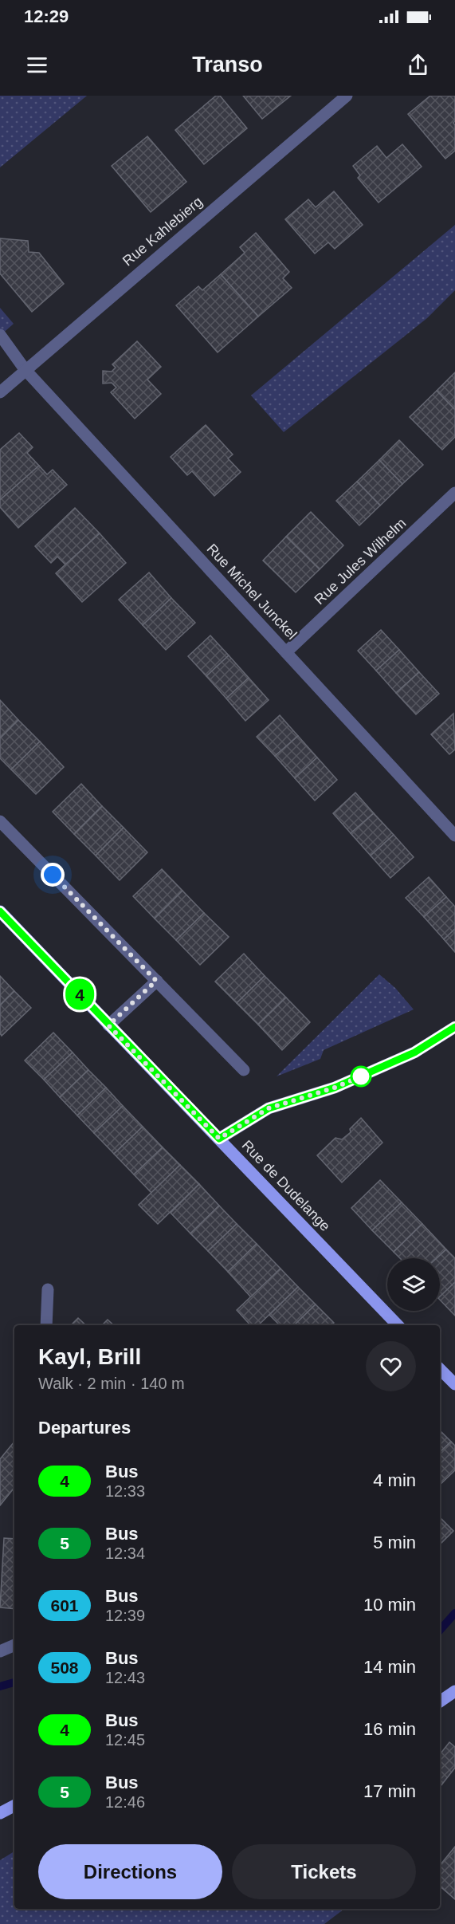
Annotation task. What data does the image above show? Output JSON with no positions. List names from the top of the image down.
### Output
{
  "streets": {
    "main road": ["Rue de Dudelange"],
    "street": ["Rue Kahlebierg", "Rue Jules Wilhelm", "Rue Michel Junckel"]
  },
  "crossings": [
    ["Rue Kahlebierg", "Rue Michel Junckel"],
    ["Rue Jules Wilhelm", "Rue Michel Junckel"]
  ],
  "lines": ["bus line 4"],
  "page": {
    "status": "12:29",
    "header": "Transo",
    "on_map": "4",
    "heading": [
      ["Kayl, Brill", "Walk · 2 min · 140 m"],
      "Departures"
    ],
    "list": [
      {
        "mark": "4",
        "name": "Bus",
        "note": "12:33",
        "value": "4 min"
      },
      {
        "mark": "5",
        "name": "Bus",
        "note": "12:34",
        "value": "5 min"
      },
      {
        "mark": "601",
        "name": "Bus",
        "note": "12:39",
        "value": "10 min"
      },
      {
        "mark": "508",
        "name": "Bus",
        "note": "12:43",
        "value": "14 min"
      },
      {
        "mark": "4",
        "name": "Bus",
        "note": "12:45",
        "value": "16 min"
      },
      {
        "mark": "5",
        "name": "Bus",
        "note": "12:46",
        "value": "17 min"
      }
    ],
    "buttons": ["Directions", "Tickets"]
  }
}
